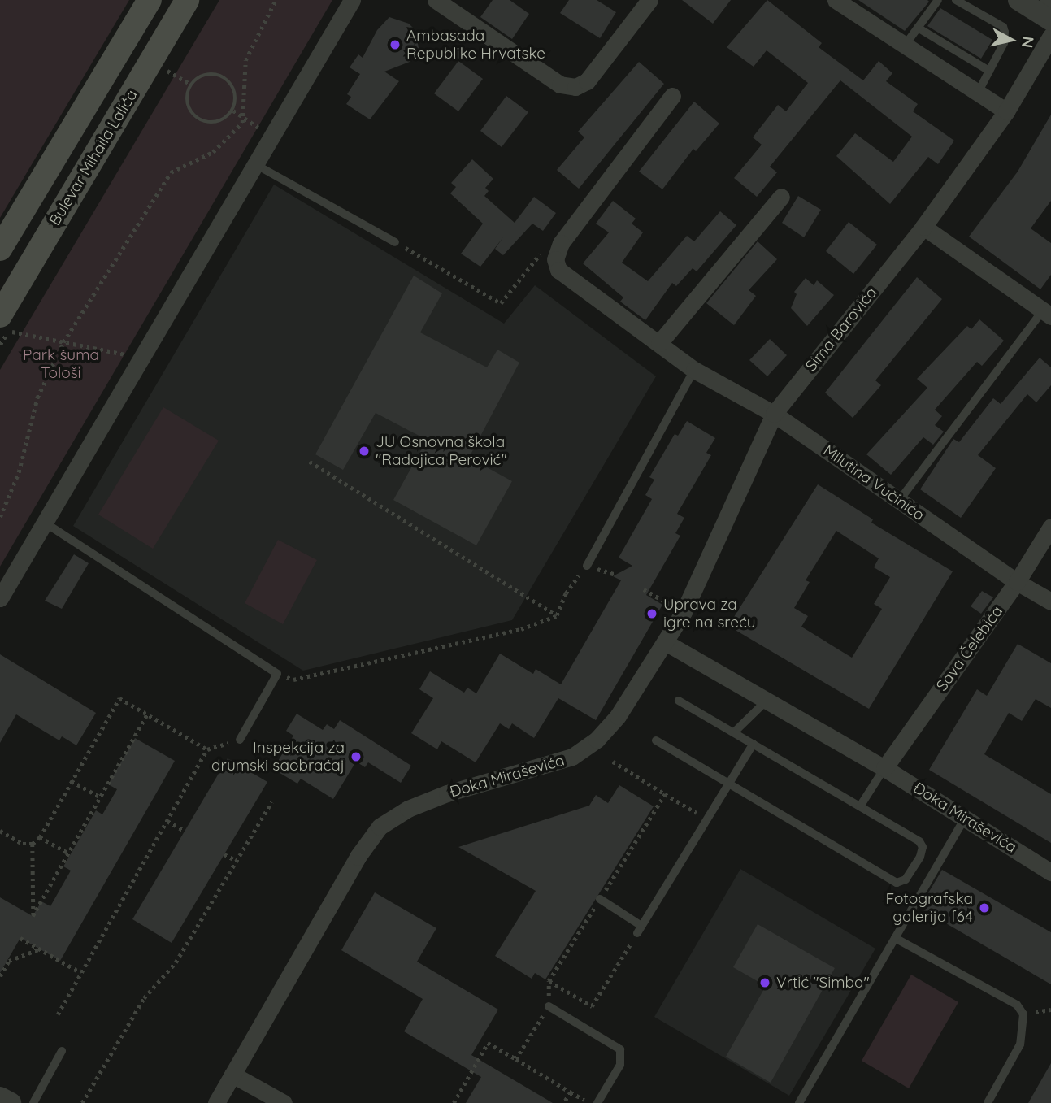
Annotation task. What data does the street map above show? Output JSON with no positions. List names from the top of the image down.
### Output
{
  "streets": {
    "main road": ["Bulevar Mihaila Lalića"],
    "street": [
      "Sima Barovića",
      "Milutina Vučinića",
      "Sava Čelebića",
      "Đoka Miraševića"
    ]
  },
  "crossings": [
    ["Sima Barovića", "Milutina Vučinića"],
    ["Sima Barovića", "Đoka Miraševića"],
    ["Milutina Vučinića", "Sava Čelebića"],
    ["Sava Čelebića", "Đoka Miraševića"]
  ],
  "parks": ["Park šuma Tološi"],
  "places": [
    "Ambasada Republike Hrvatske",
    "JU Osnovna škola \"Radojica Perović\"",
    "Uprava za igre na sreću",
    "Inspekcija za drumski saobraćaj",
    "Fotografska galerija f64",
    "Vrtić \"Simba\""
  ],
  "north": "right"
}
